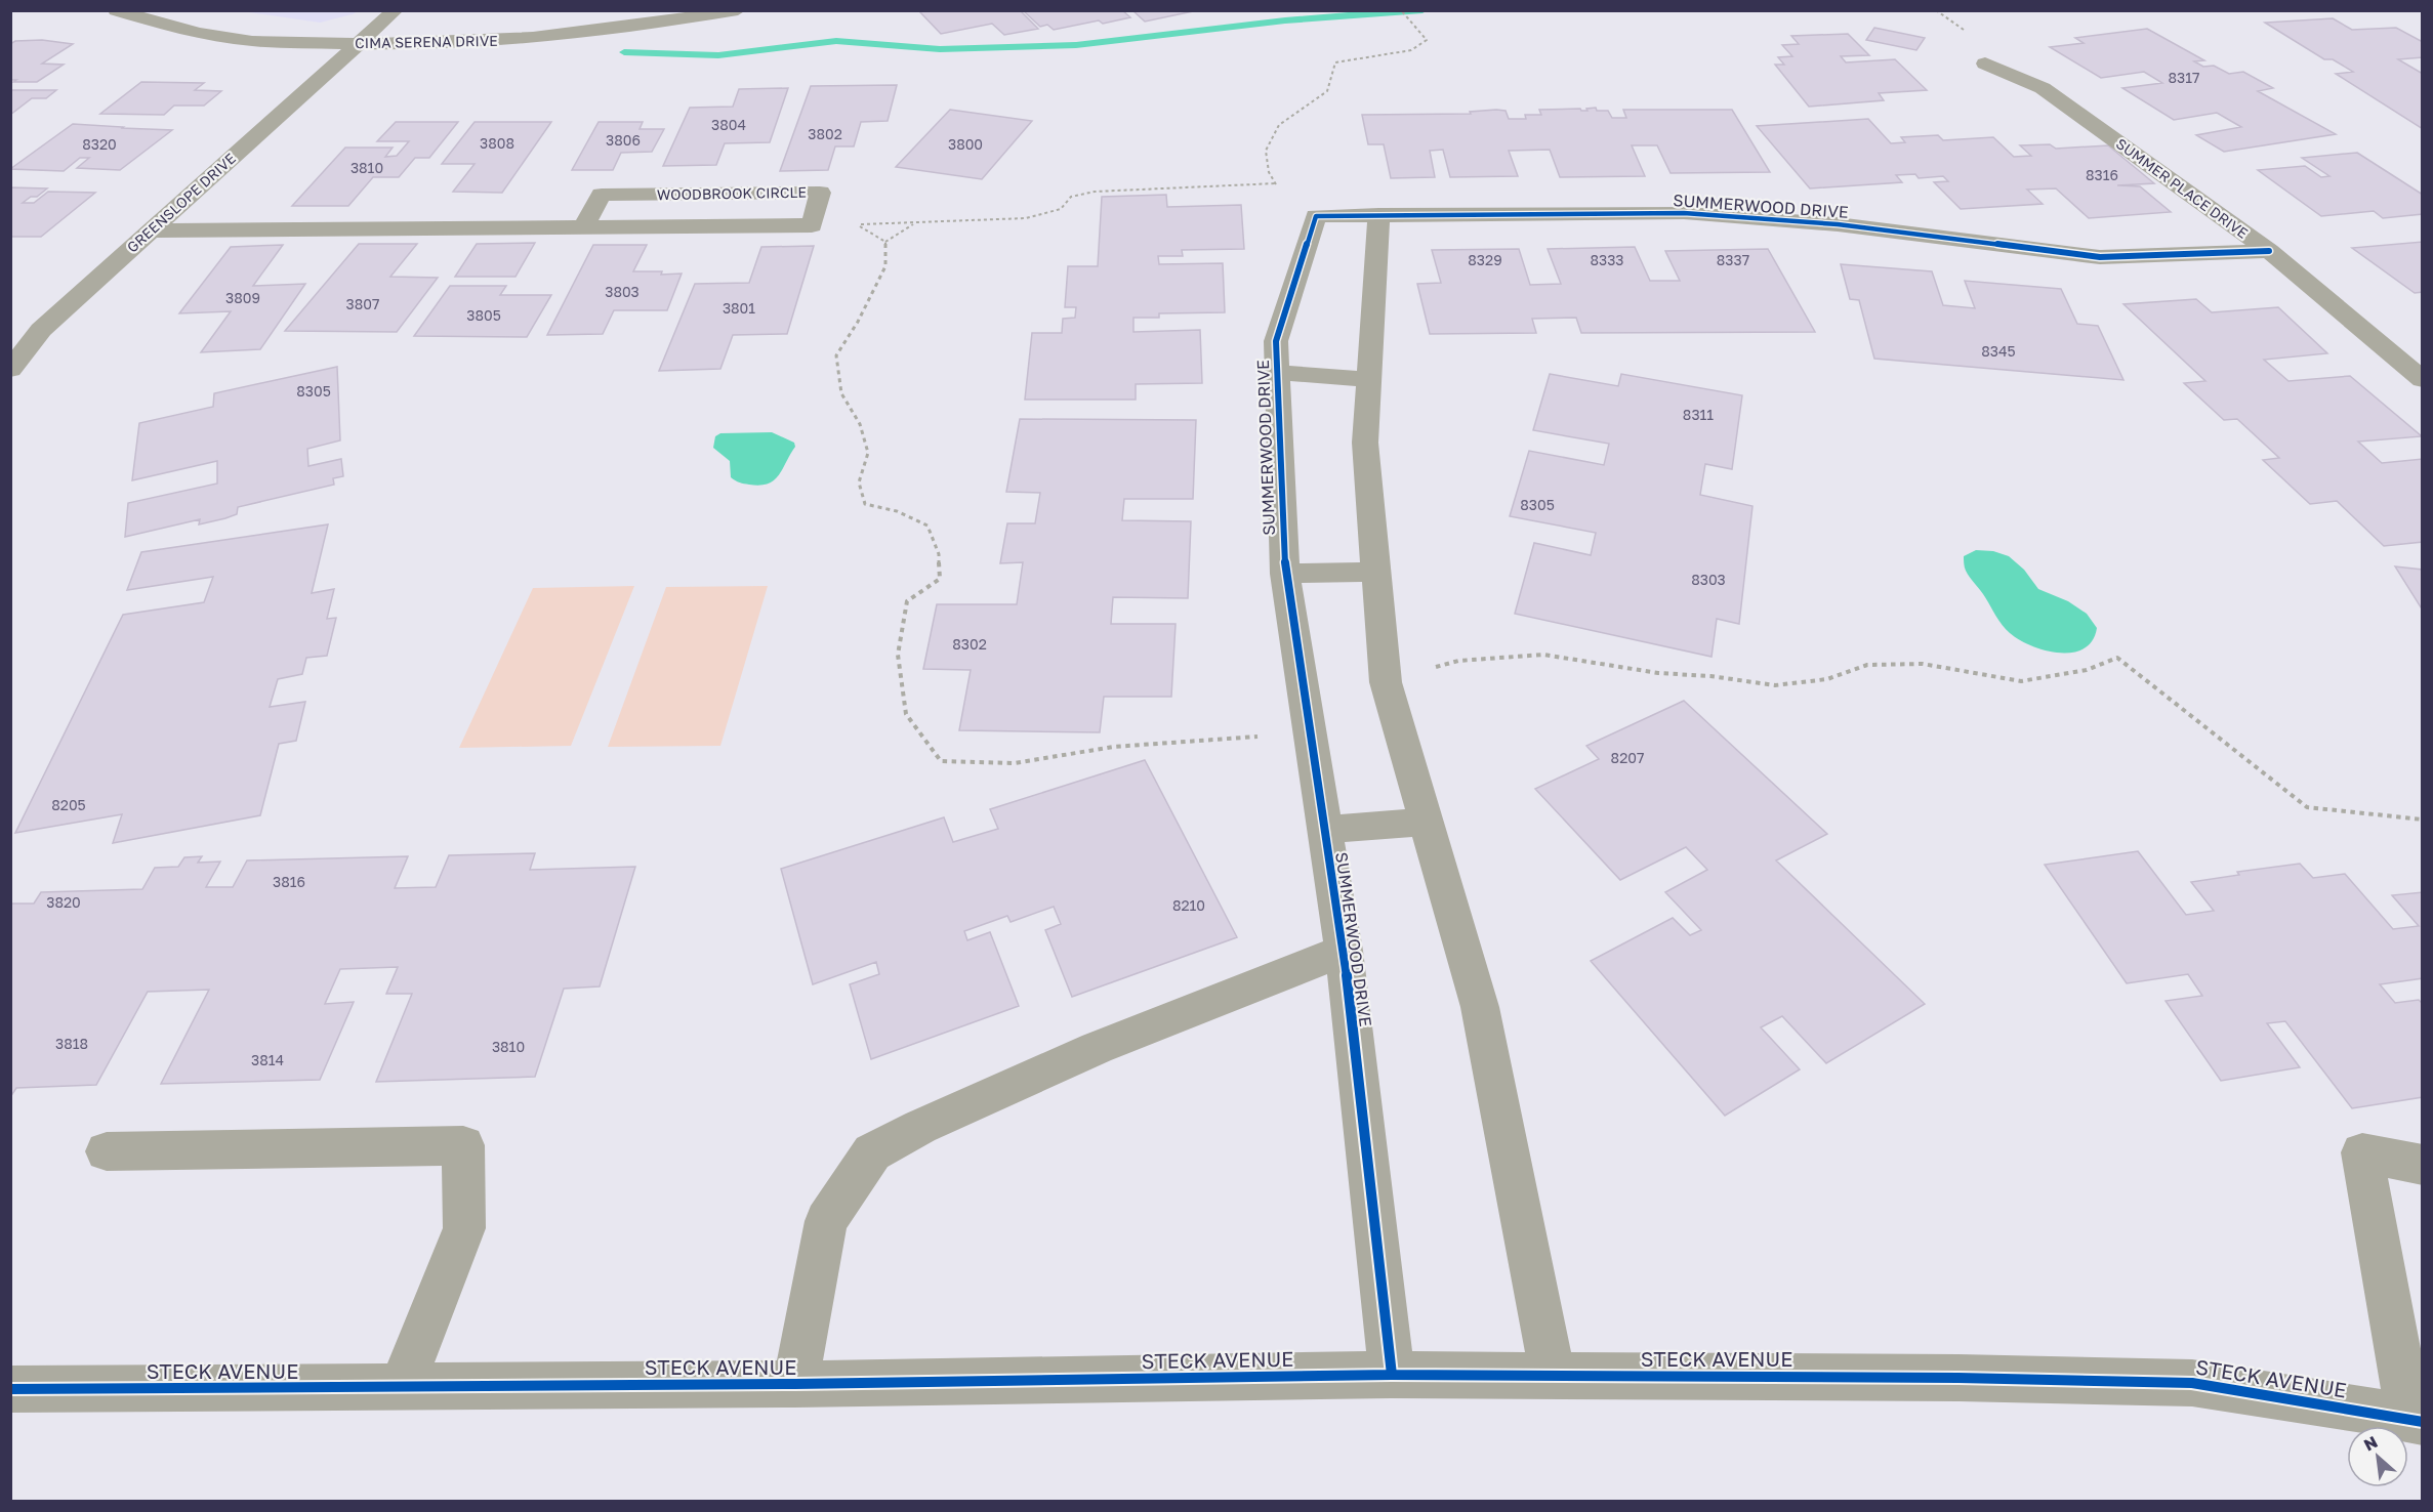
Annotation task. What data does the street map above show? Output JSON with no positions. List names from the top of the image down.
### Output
{
  "streets": {
    "street": [
      "CIMA SERENA DRIVE",
      "SUMMER PLACE DRIVE",
      "WOODBROOK CIRCLE",
      "GREENSLOPE DRIVE",
      "SUMMERWOOD DRIVE",
      "STECK AVENUE"
    ]
  },
  "crossings": [
    ["CIMA SERENA DRIVE", "GREENSLOPE DRIVE"],
    ["SUMMER PLACE DRIVE", "SUMMERWOOD DRIVE"],
    ["WOODBROOK CIRCLE", "GREENSLOPE DRIVE"],
    ["SUMMERWOOD DRIVE", "STECK AVENUE"]
  ],
  "house_numbers": [
    "8317",
    "3804",
    "3802",
    "3806",
    "3808",
    "8320",
    "3800",
    "3810",
    "8316",
    "8329",
    "8333",
    "8337",
    "3803",
    "3809",
    "3807",
    "3801",
    "3805",
    "8345",
    "8305",
    "8311",
    "8305",
    "8303",
    "8302",
    "8207",
    "8205",
    "3816",
    "3820",
    "8210",
    "3818",
    "3810",
    "3814"
  ],
  "north": "top left"
}
